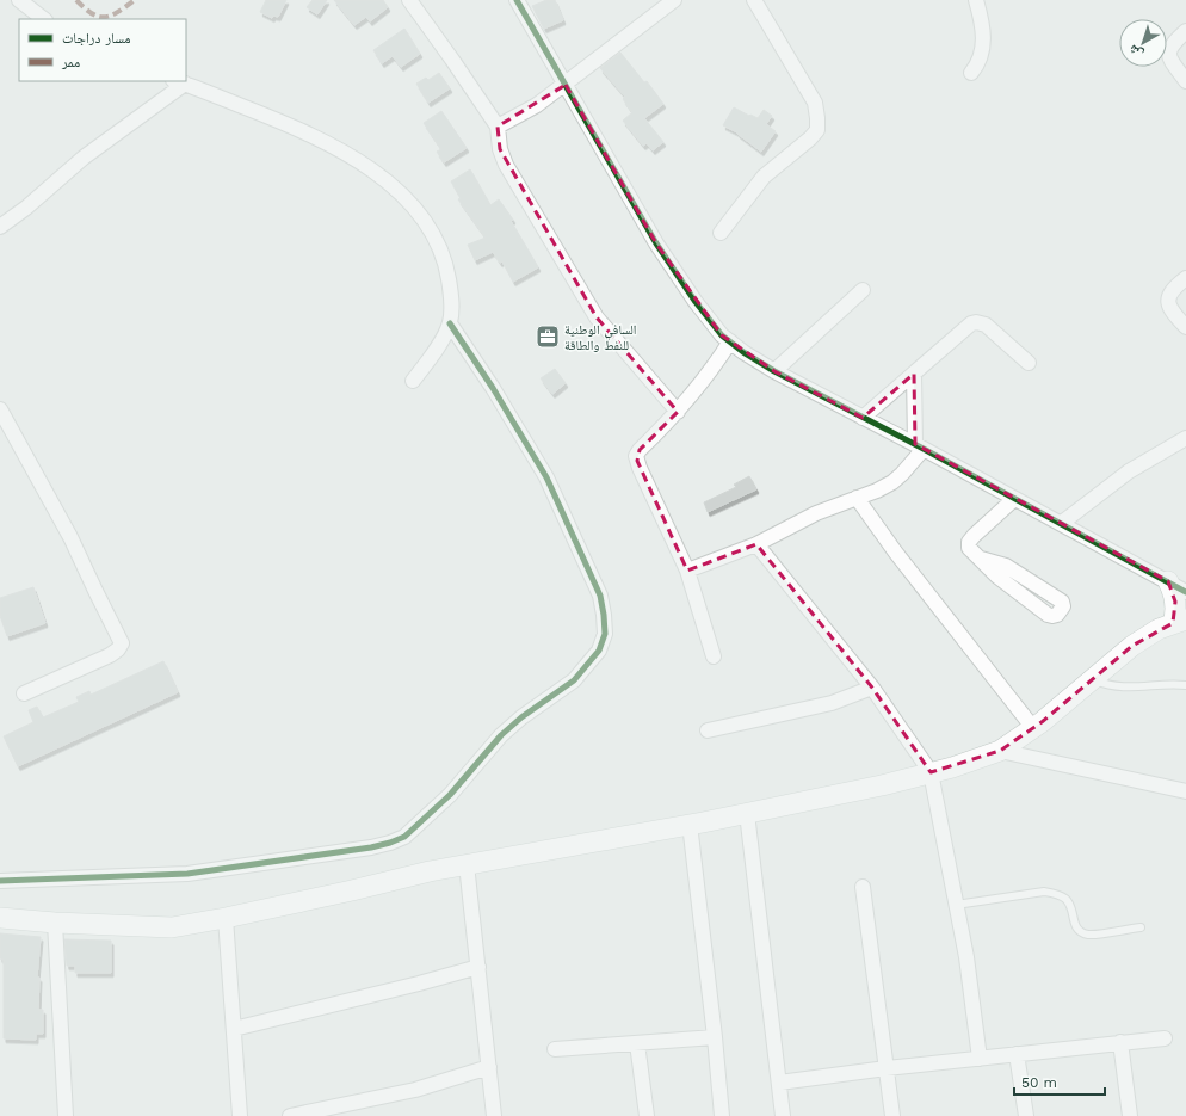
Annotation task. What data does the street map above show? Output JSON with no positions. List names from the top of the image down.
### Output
{
  "places": {
    "office": ["السافي الوطنية للنفط والطاقة"]
  },
  "legend": ["مسار دراجات", "ممر"],
  "scale_bar": "50 m",
  "north": "bottom left"
}
